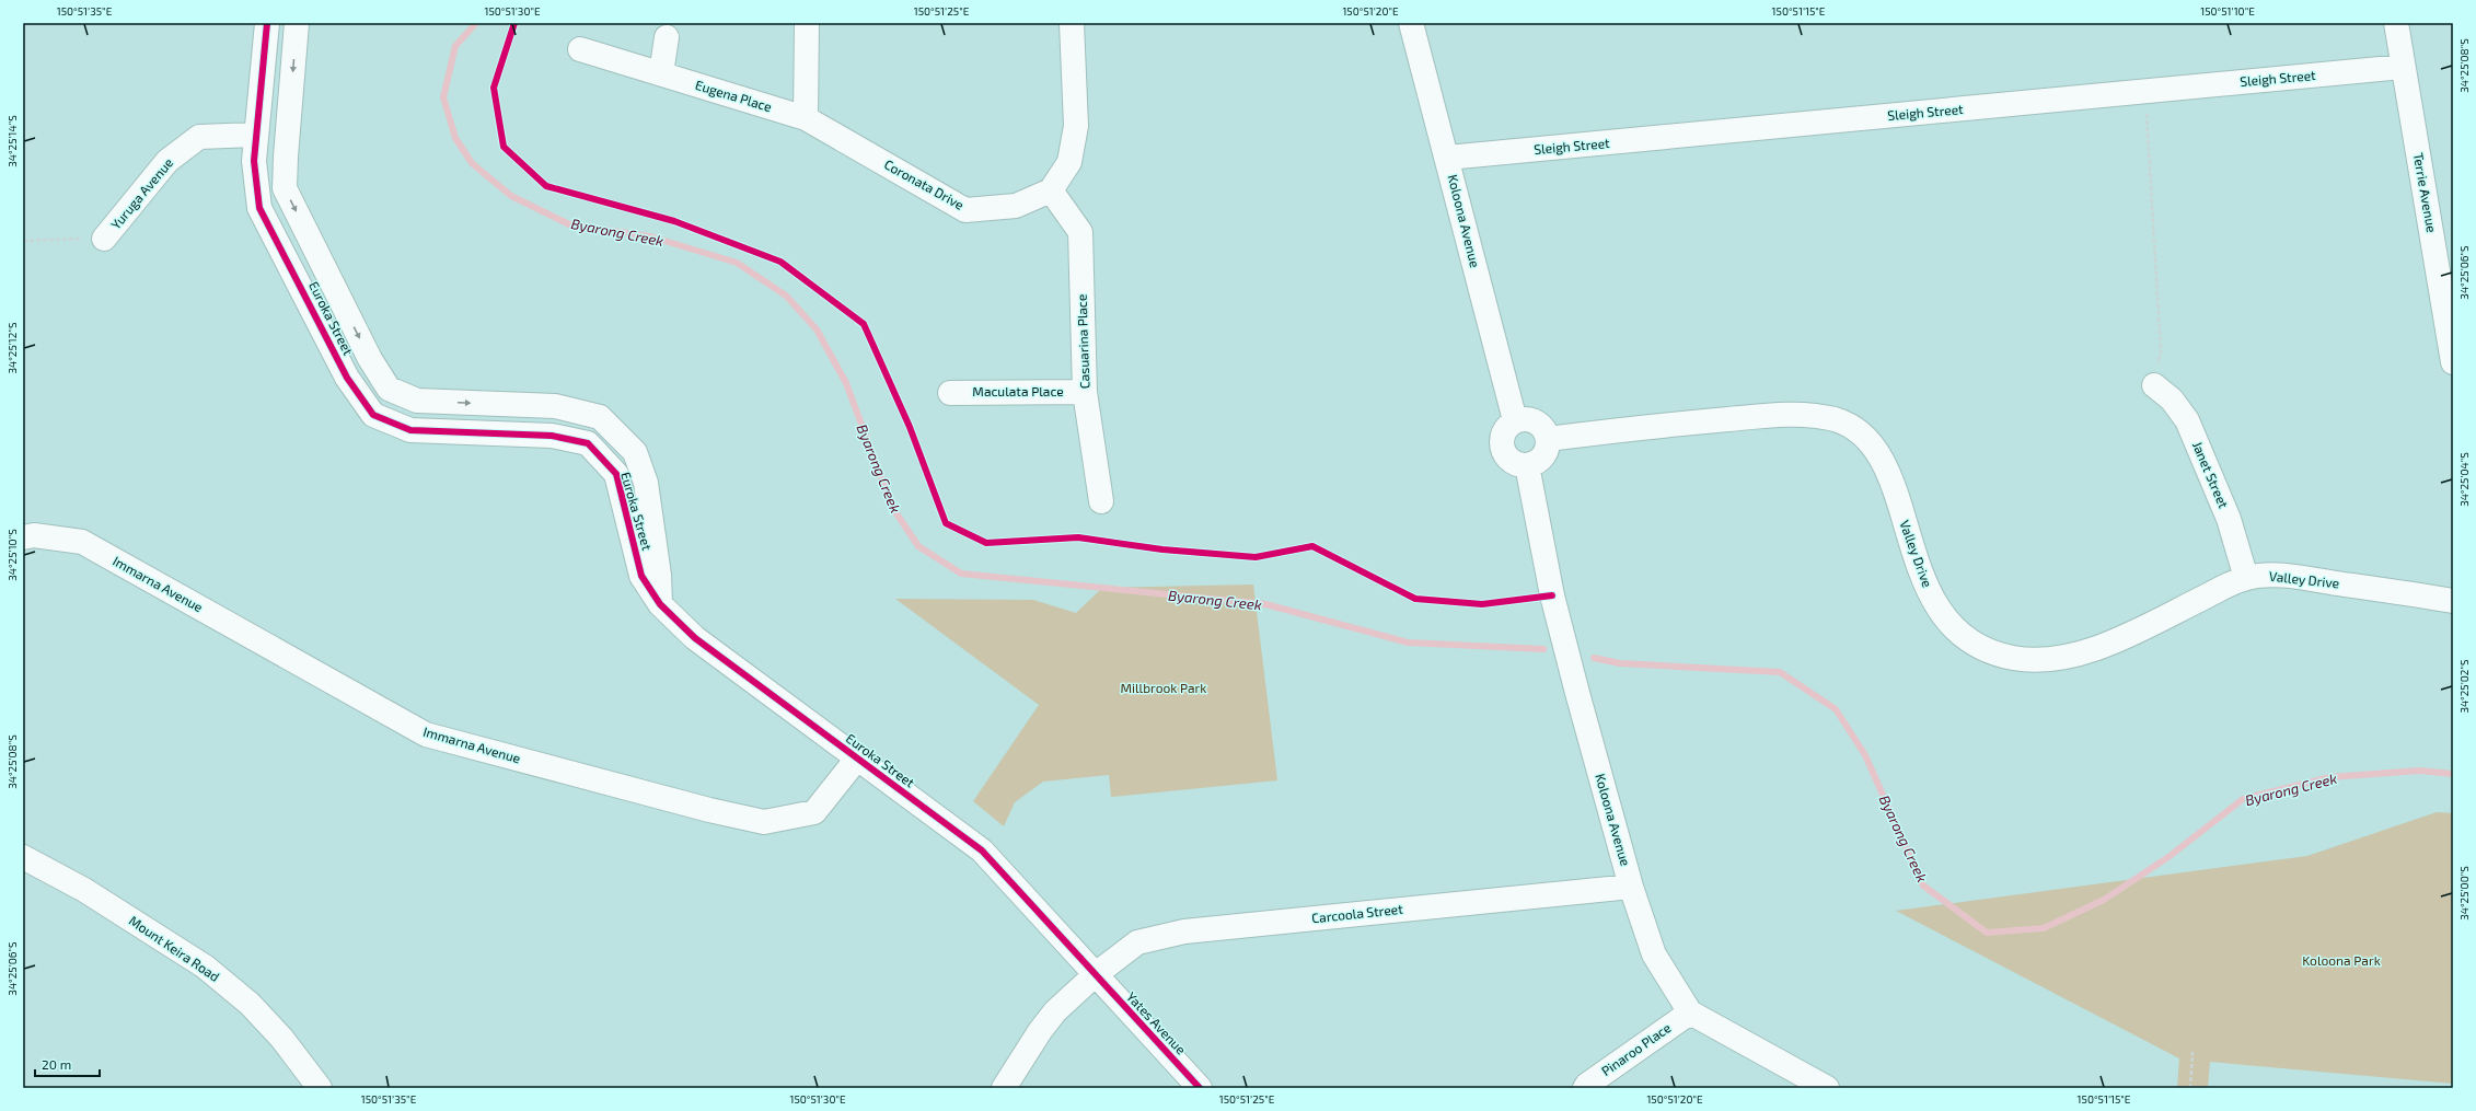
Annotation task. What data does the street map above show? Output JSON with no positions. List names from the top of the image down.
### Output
{
  "streets": {
    "street": [
      "Sleigh Street",
      "Eugena Place",
      "Coronata Drive",
      "Terrie Avenue",
      "Yuruga Avenue",
      "Koloona Avenue",
      "Euroka Street",
      "Casuarina Place",
      "Maculata Place",
      "Janet Street",
      "Valley Drive",
      "Immarna Avenue",
      "Carcoola Street",
      "Mount Keira Road",
      "Yates Avenue",
      "Pinaroo Place"
    ]
  },
  "crossings": [
    ["Sleigh Street", "Terrie Avenue"],
    ["Sleigh Street", "Koloona Avenue"],
    ["Eugena Place", "Coronata Drive"],
    ["Coronata Drive", "Casuarina Place"],
    ["Yuruga Avenue", "Euroka Street"],
    ["Koloona Avenue", "Valley Drive"],
    ["Koloona Avenue", "Carcoola Street"],
    ["Koloona Avenue", "Pinaroo Place"],
    ["Euroka Street", "Immarna Avenue"],
    ["Euroka Street", "Carcoola Street"],
    ["Euroka Street", "Yates Avenue"],
    ["Casuarina Place", "Maculata Place"],
    ["Janet Street", "Valley Drive"],
    ["Carcoola Street", "Yates Avenue"]
  ],
  "water": ["Byarong Creek"],
  "parks": ["Millbrook Park", "Koloona Park"],
  "scale_bar": "20 m",
  "coordinates": [
    "150°51'35\"E",
    "150°51'30\"E",
    "150°51'25\"E",
    "150°51'20\"E",
    "150°51'15\"E",
    "150°51'10\"E",
    "34°25'08\"S",
    "34°25'14\"S",
    "34°25'06\"S",
    "34°25'12\"S",
    "34°25'04\"S",
    "34°25'10\"S",
    "34°25'02\"S",
    "34°25'00\"S"
  ]
}
